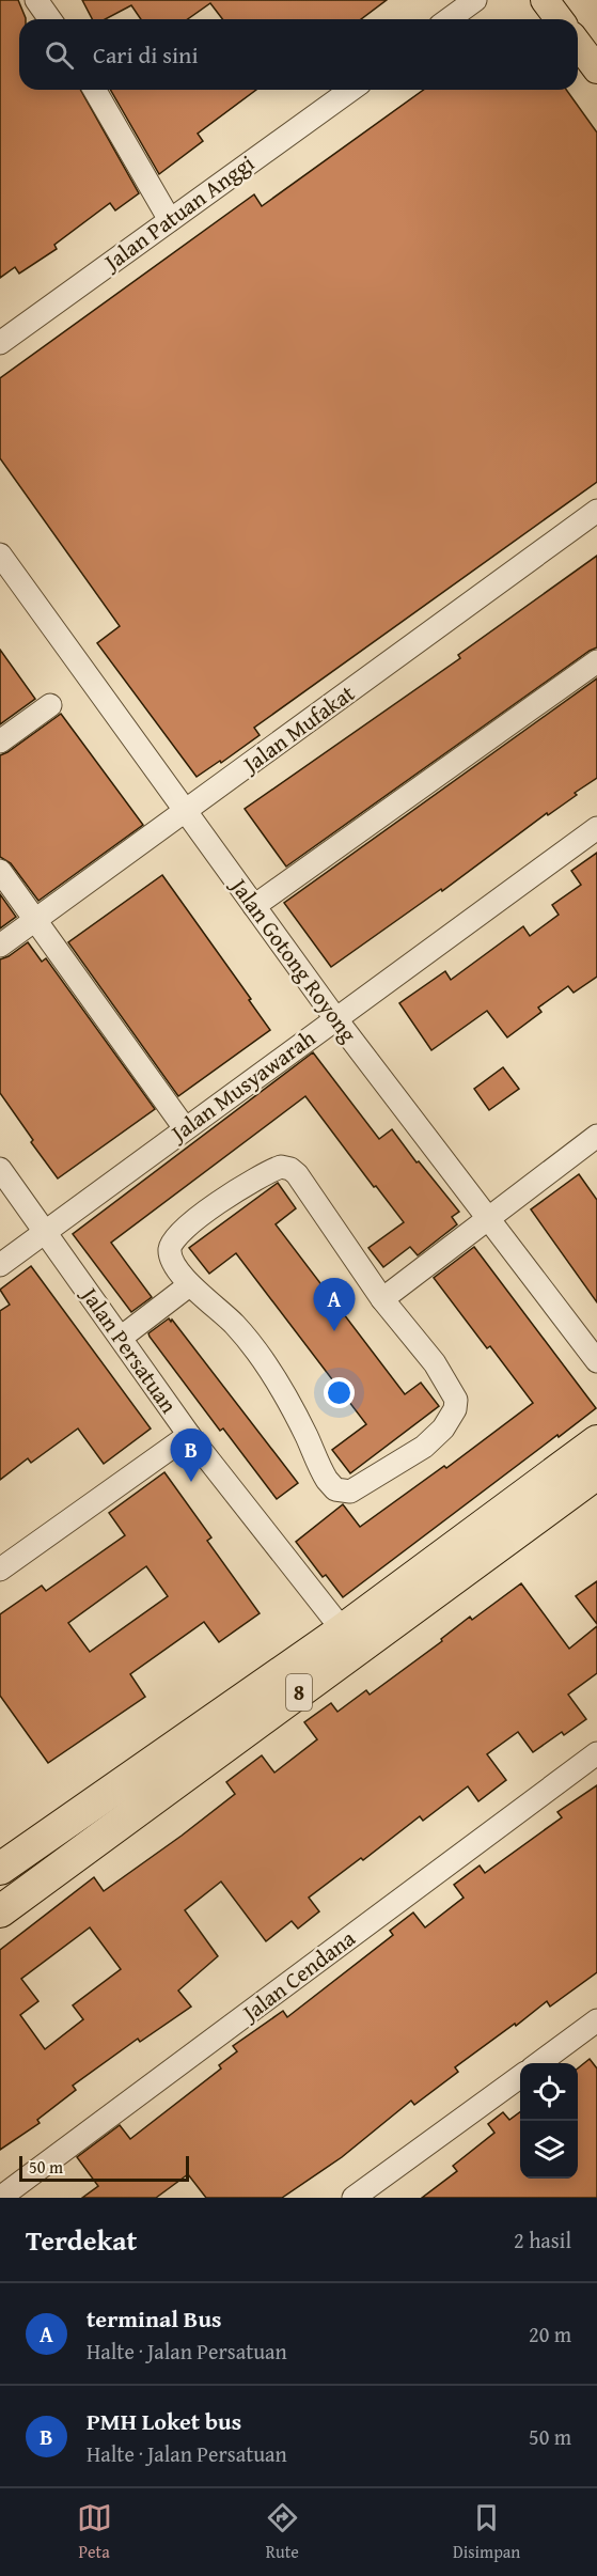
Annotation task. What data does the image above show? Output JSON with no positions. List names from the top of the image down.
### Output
{
  "streets": {
    "highway": ["8"],
    "street": [
      "Jalan Patuan Anggi",
      "Jalan Mufakat",
      "Jalan Gotong Royong",
      "Jalan Musyawarah",
      "Jalan Persatuan",
      "Jalan Cendana"
    ]
  },
  "crossings": [
    ["Jalan Mufakat", "Jalan Gotong Royong"],
    ["Jalan Gotong Royong", "Jalan Musyawarah"],
    ["Jalan Musyawarah", "Jalan Persatuan"],
    ["Jalan Persatuan", "8"]
  ],
  "scale_bar": "50 m",
  "page": {
    "search": "Cari di sini",
    "pins": ["A", "B"],
    "scale": "50 m",
    "heading": ["Terdekat", "2 hasil"],
    "list": [
      {
        "mark": "A",
        "name": "terminal Bus",
        "note": "Halte · Jalan Persatuan",
        "value": "20 m"
      },
      {
        "mark": "B",
        "name": "PMH Loket bus",
        "note": "Halte · Jalan Persatuan",
        "value": "50 m"
      }
    ],
    "nav": ["Peta", "Rute", "Disimpan"]
  }
}
